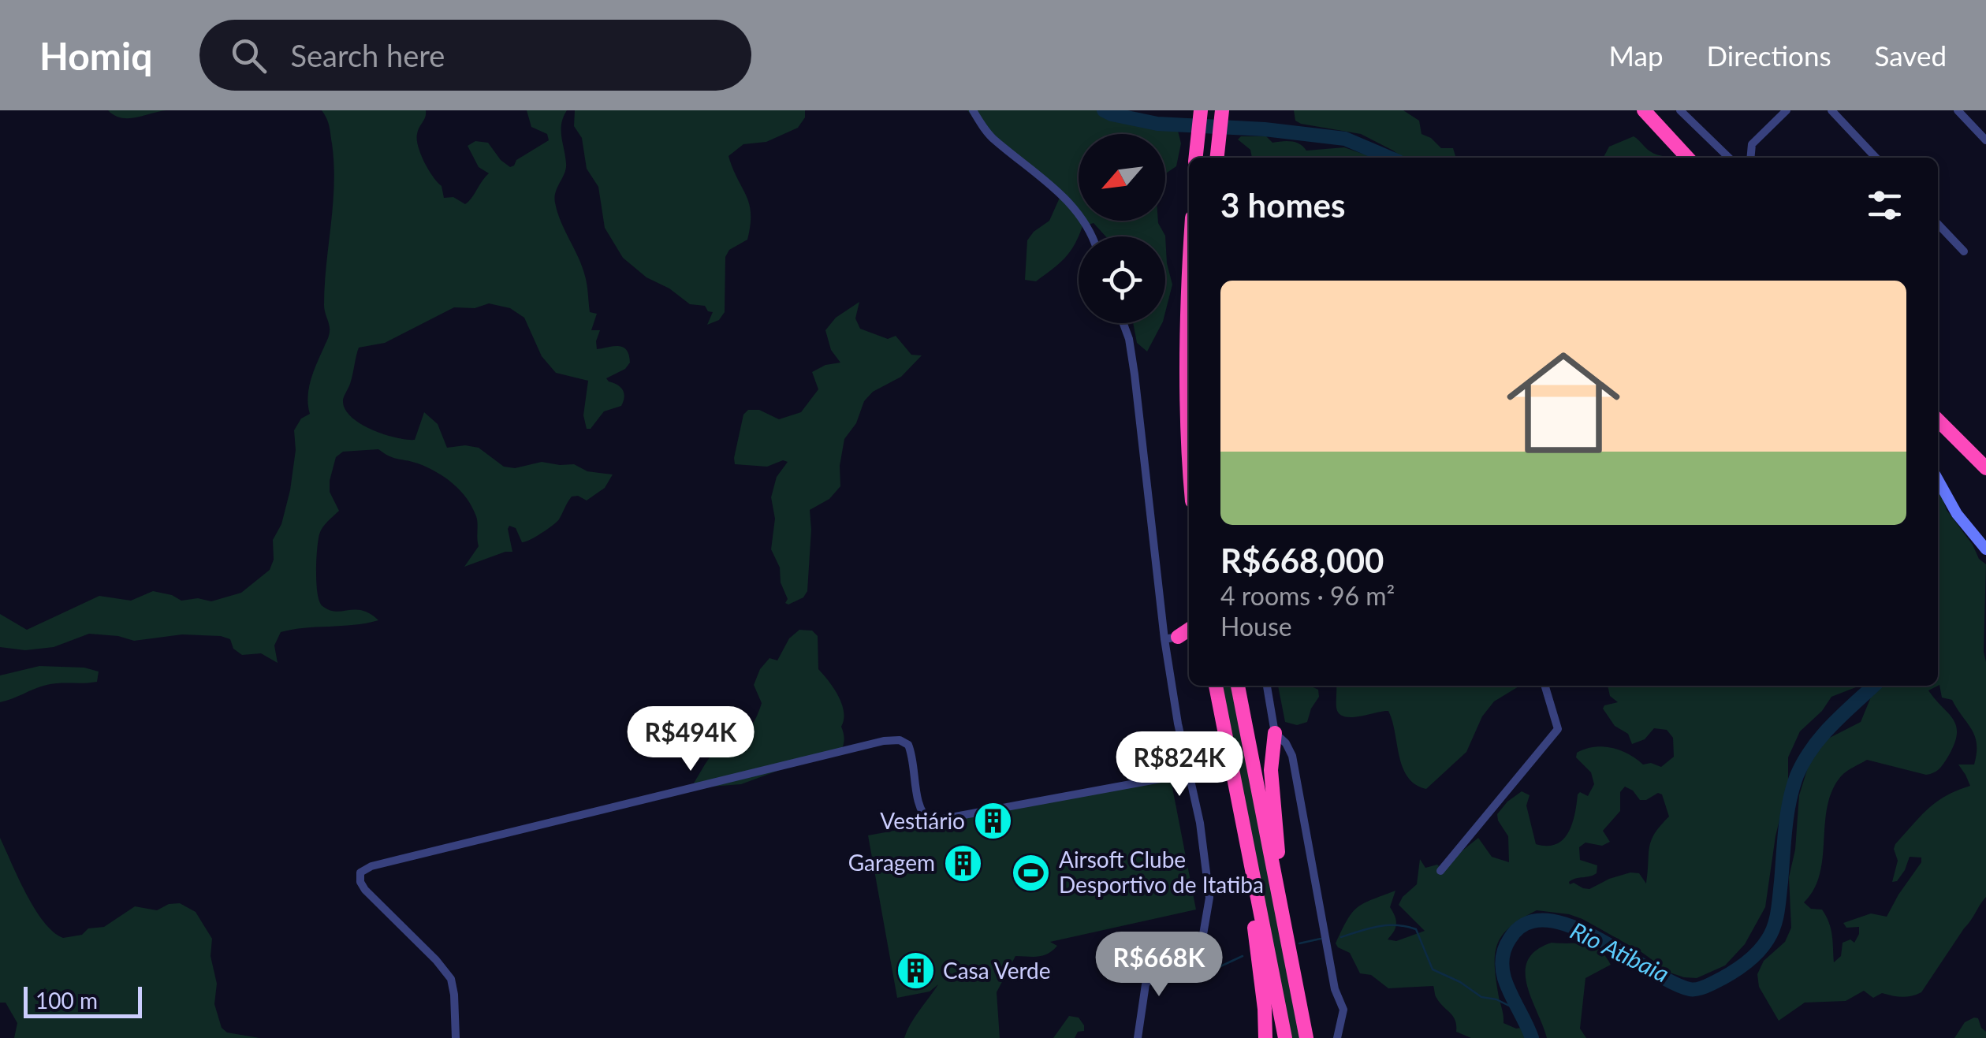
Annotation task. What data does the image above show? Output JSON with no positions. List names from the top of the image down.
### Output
{
  "water": ["Rio Atibaia"],
  "places": {
    "building": ["Vestiário", "Garagem", "Casa Verde"],
    "sports": ["Airsoft Clube Desportivo de Itatiba"]
  },
  "scale_bar": "100 m",
  "north": "bottom left",
  "page": {
    "header": "Homiq",
    "search": "Search here",
    "nav": ["Map", "Directions", "Saved"],
    "heading": "3 homes",
    "list": [
      {
        "name": "R$668,000",
        "note": "4 rooms · 96 m² · House"
      }
    ],
    "price": ["R$494K", "R$824K", "R$668K"],
    "scale": "100 m"
  }
}
